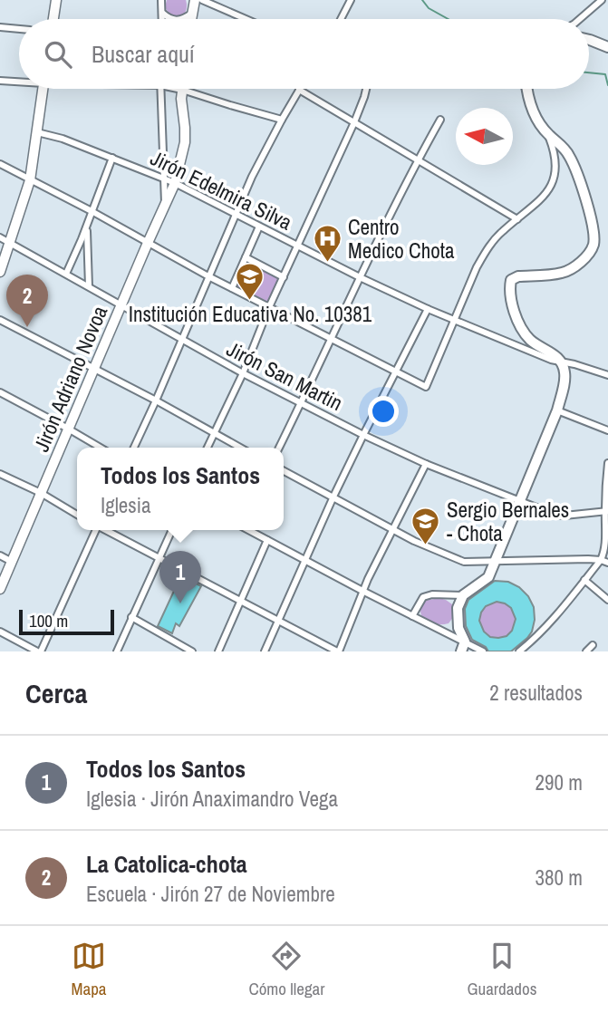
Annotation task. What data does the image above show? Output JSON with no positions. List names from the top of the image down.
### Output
{
  "streets": {
    "street": ["Jirón Edelmira Silva", "Jirón San Martin", "Jirón Adriano Novoa"]
  },
  "crossings": [
    ["Jirón Edelmira Silva", "Jirón Adriano Novoa"],
    ["Jirón San Martin", "Jirón Adriano Novoa"]
  ],
  "places": {
    "hospital": ["Centro Medico Chota"],
    "school or university": ["Institución Educativa No. 10381", "Sergio Bernales - Chota"]
  },
  "scale_bar": "100 m",
  "north": "left",
  "page": {
    "search": "Buscar aquí",
    "pins": ["2", "1"],
    "popup": ["Todos los Santos", "Iglesia"],
    "scale": "100 m",
    "heading": ["Cerca", "2 resultados"],
    "list": [
      {
        "mark": "1",
        "name": "Todos los Santos",
        "note": "Iglesia · Jirón Anaximandro Vega",
        "value": "290 m"
      },
      {
        "mark": "2",
        "name": "La Catolica-chota",
        "note": "Escuela · Jirón 27 de Noviembre",
        "value": "380 m"
      }
    ],
    "nav": ["Mapa", "Cómo llegar", "Guardados"]
  }
}
